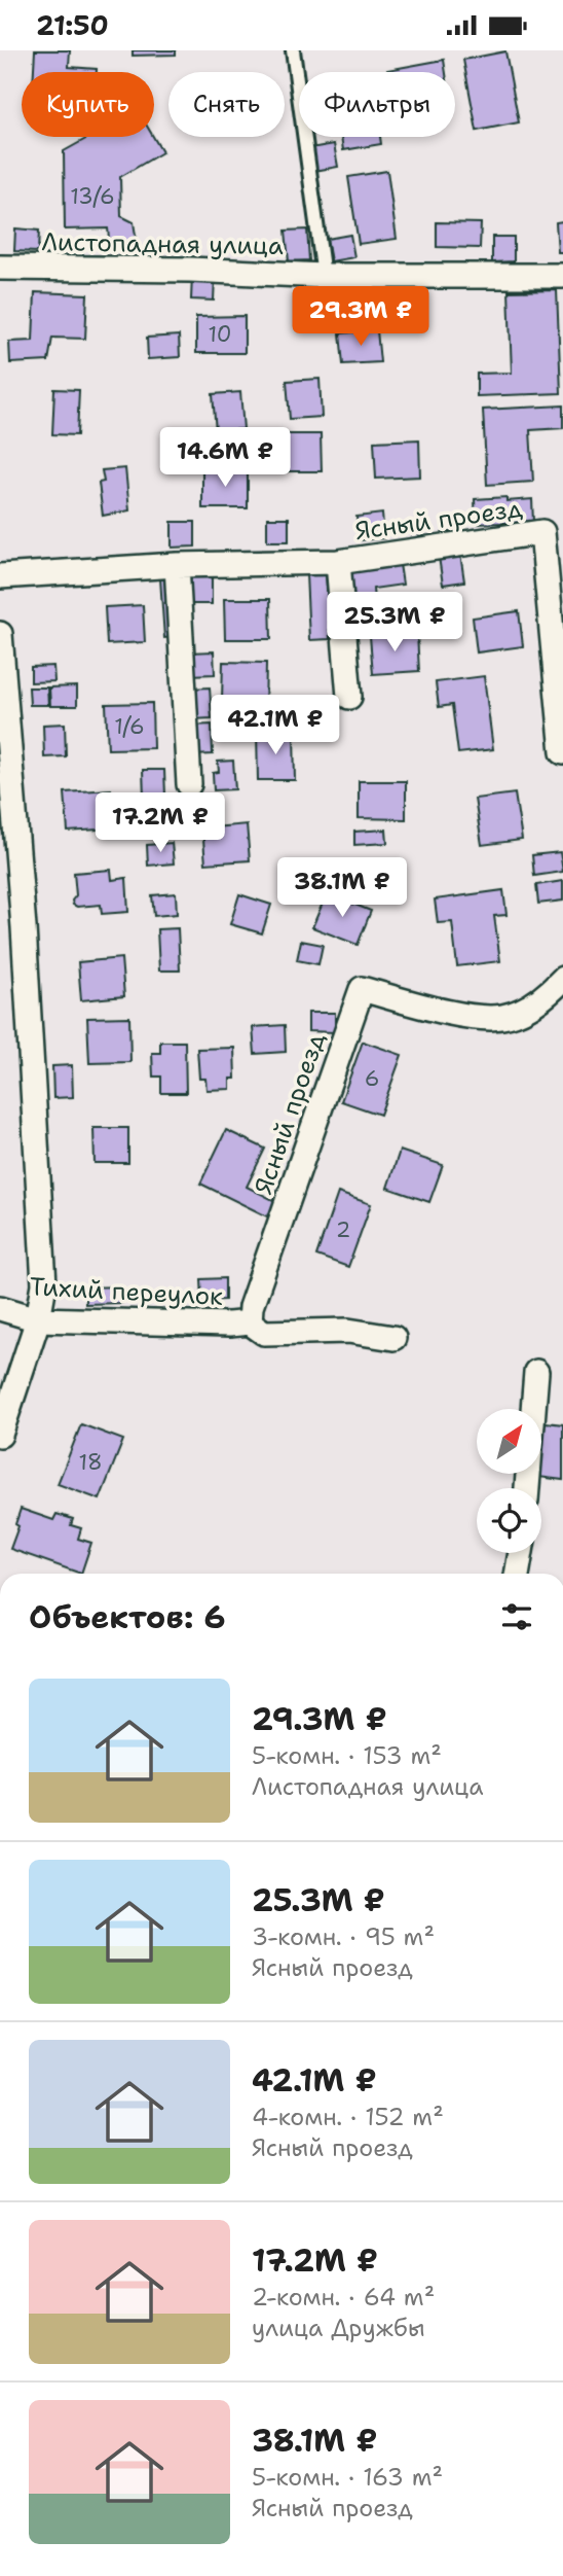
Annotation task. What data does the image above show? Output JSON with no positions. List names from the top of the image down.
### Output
{
  "streets": {
    "street": ["Листопадная улица", "Ясный проезд", "Тихий переулок"]
  },
  "crossings": [
    ["Ясный проезд", "Тихий переулок"]
  ],
  "house_numbers": [
    "13/6",
    "10",
    "1/6",
    "6",
    "2",
    "18"
  ],
  "north": "top right",
  "page": {
    "status": "21:50",
    "chip": ["Купить", "Снять", "Фильтры"],
    "price": [
      "29.3M ₽",
      "14.6M ₽",
      "25.3M ₽",
      "42.1M ₽",
      "17.2M ₽",
      "38.1M ₽"
    ],
    "heading": "Объектов: 6",
    "list": [
      {
        "name": "29.3M ₽",
        "note": "5-комн. · 153 m² · Листопадная улица"
      },
      {
        "name": "25.3M ₽",
        "note": "3-комн. · 95 m² · Ясный проезд"
      },
      {
        "name": "42.1M ₽",
        "note": "4-комн. · 152 m² · Ясный проезд"
      },
      {
        "name": "17.2M ₽",
        "note": "2-комн. · 64 m² · улица Дружбы"
      },
      {
        "name": "38.1M ₽",
        "note": "5-комн. · 163 m² · Ясный проезд"
      }
    ]
  }
}
